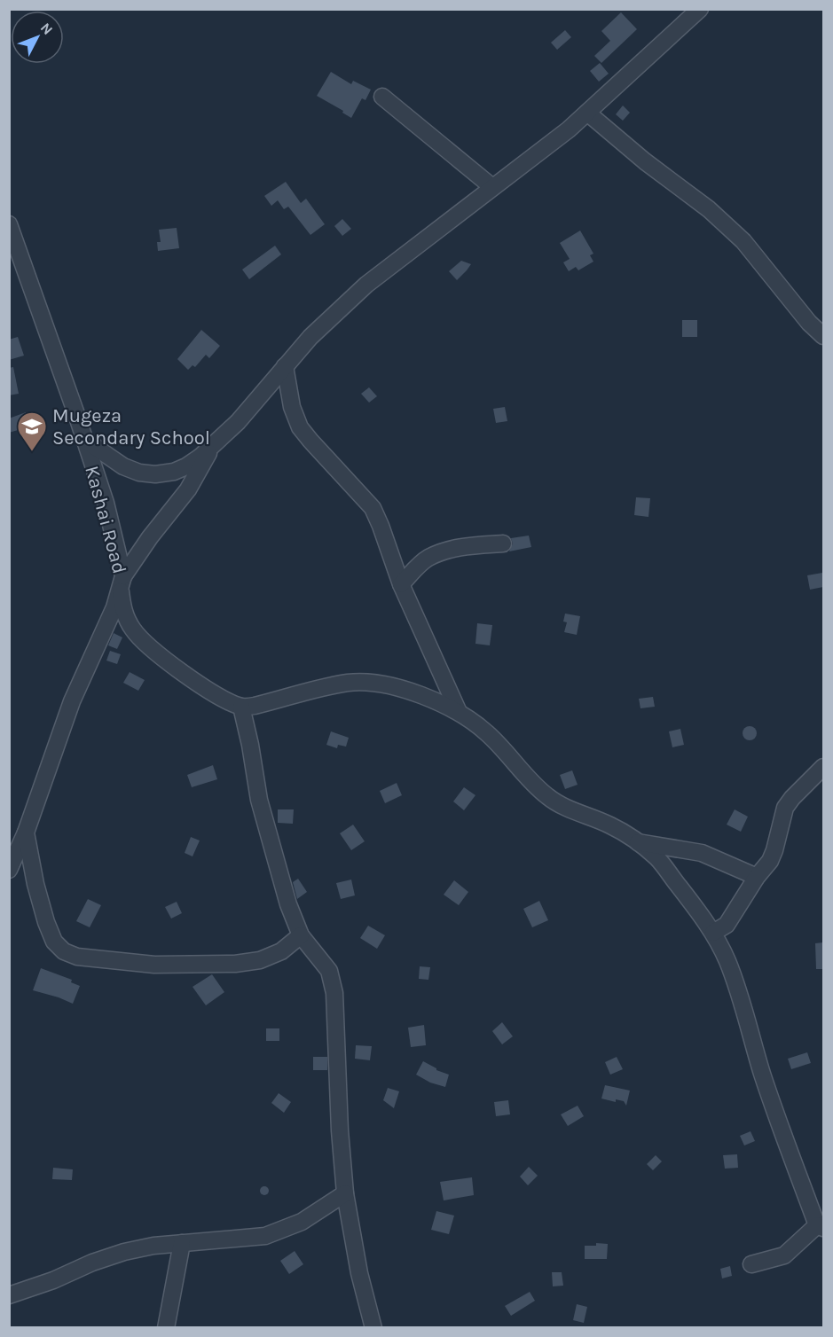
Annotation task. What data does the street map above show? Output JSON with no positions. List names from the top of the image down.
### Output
{
  "streets": {
    "street": ["Kashai Road"]
  },
  "places": {
    "school or university": ["Mugeza Secondary School"]
  },
  "north": "top right"
}
